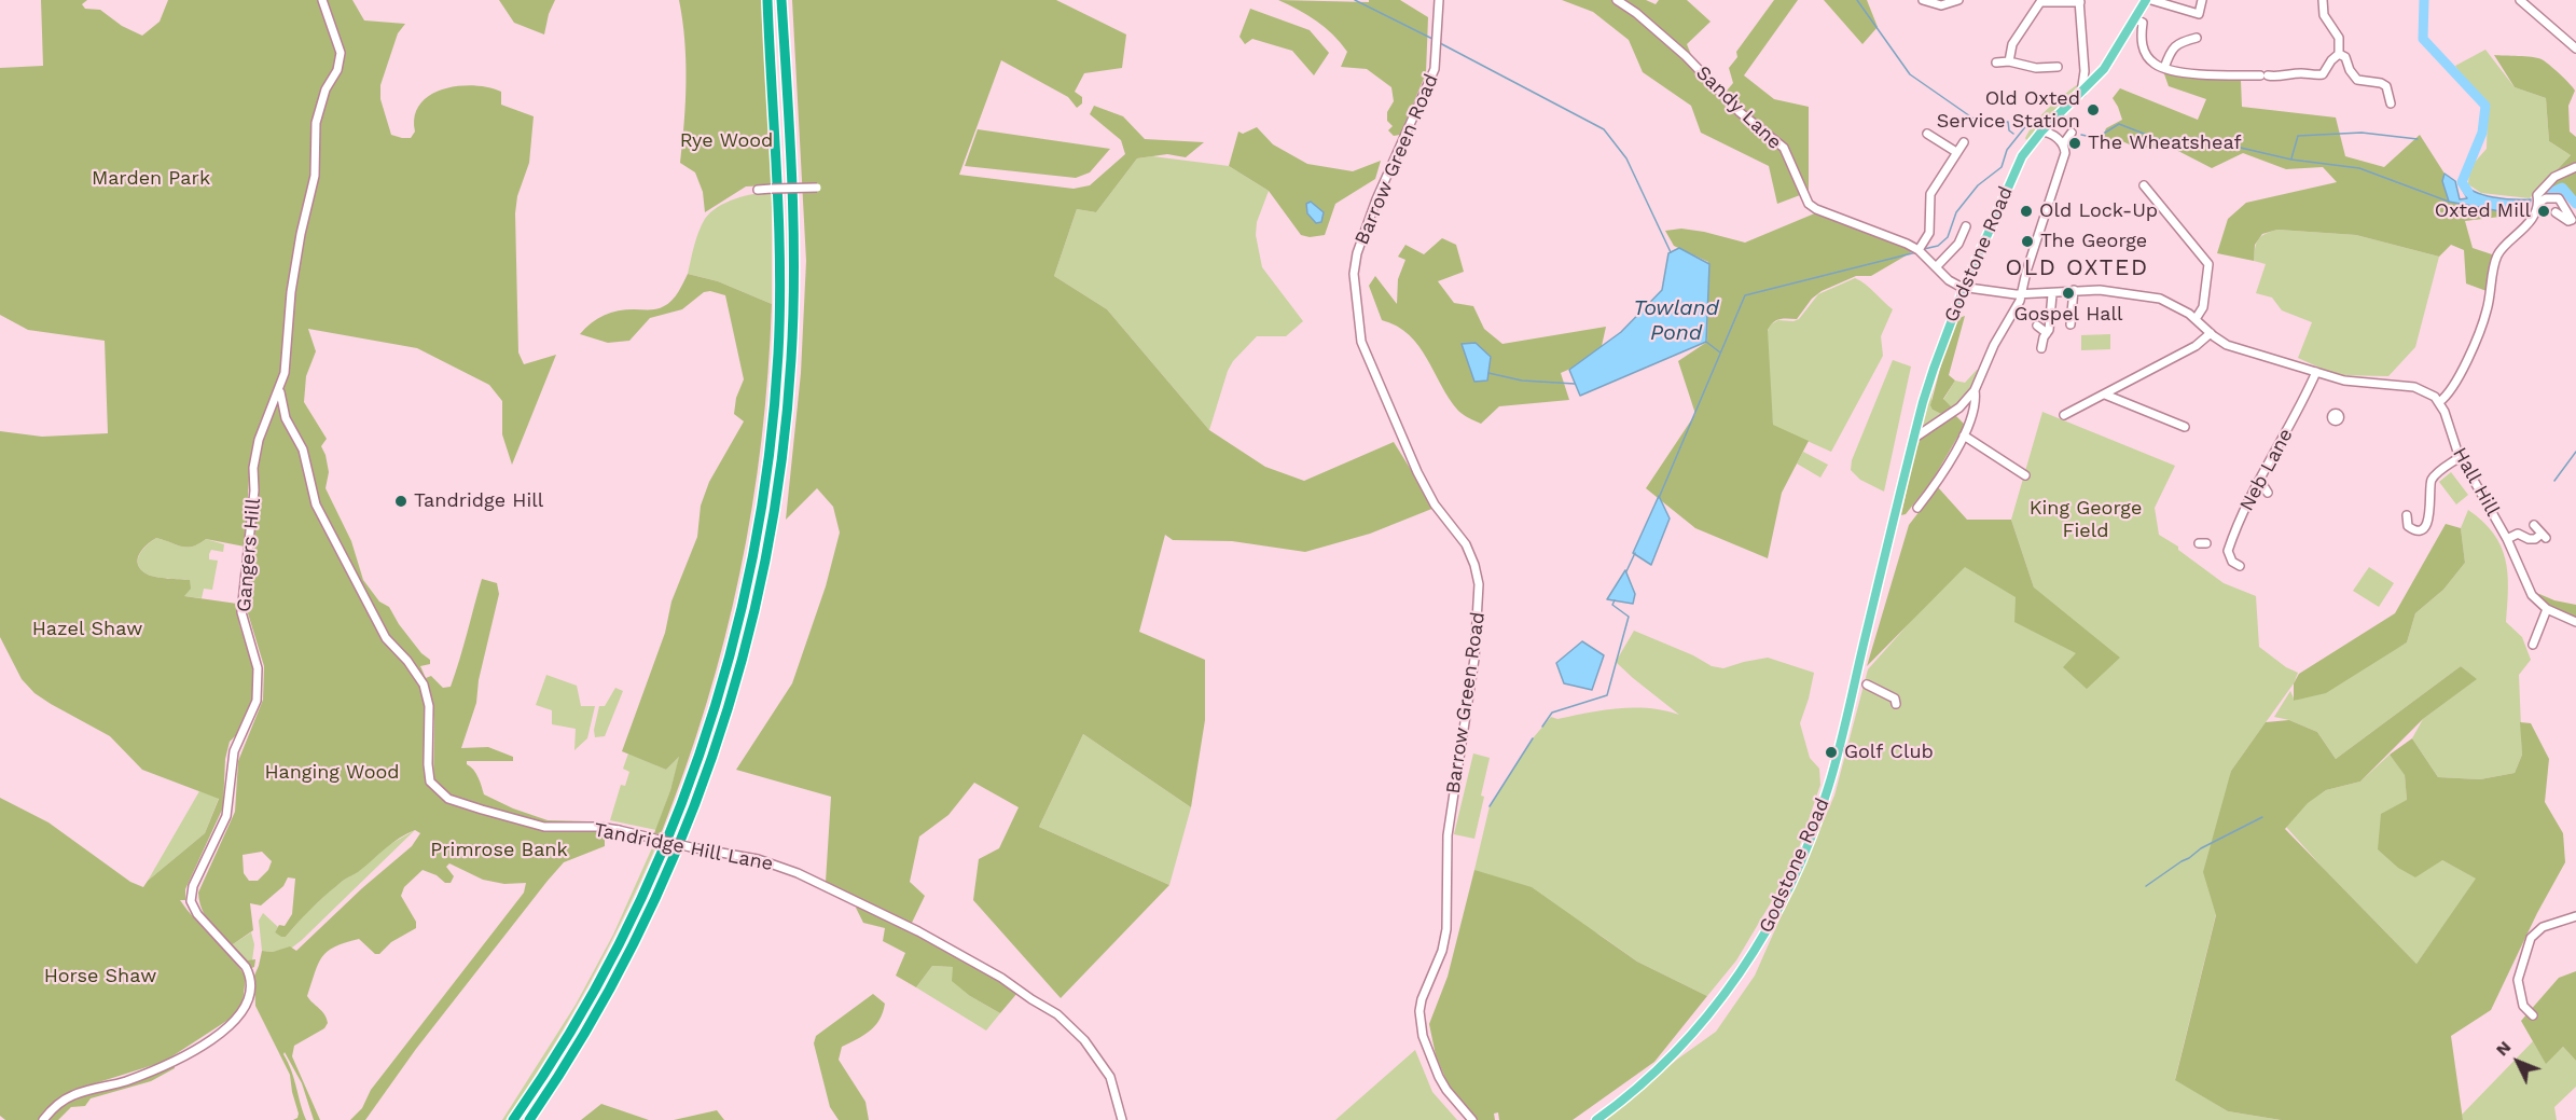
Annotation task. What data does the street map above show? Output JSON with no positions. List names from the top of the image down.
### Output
{
  "streets": {
    "main road": ["Godstone Road"],
    "street": [
      "Sandy Lane",
      "Barrow Green Road",
      "Neb Lane",
      "Hall Hill",
      "Gangers Hill",
      "Tandridge Hill Lane"
    ]
  },
  "crossings": [
    ["Gangers Hill", "Tandridge Hill Lane"]
  ],
  "districts": ["OLD OXTED"],
  "water": ["Towland Pond"],
  "parks": [
    "Rye Wood",
    "Marden Park",
    "King George Field",
    "Hazel Shaw",
    "Hanging Wood",
    "Primrose Bank",
    "Horse Shaw"
  ],
  "places": [
    "Old Oxted Service Station",
    "The Wheatsheaf",
    "Old Lock-Up",
    "Oxted Mill",
    "The George",
    "Gospel Hall",
    "Tandridge Hill",
    "Golf Club"
  ],
  "north": "top left"
}
